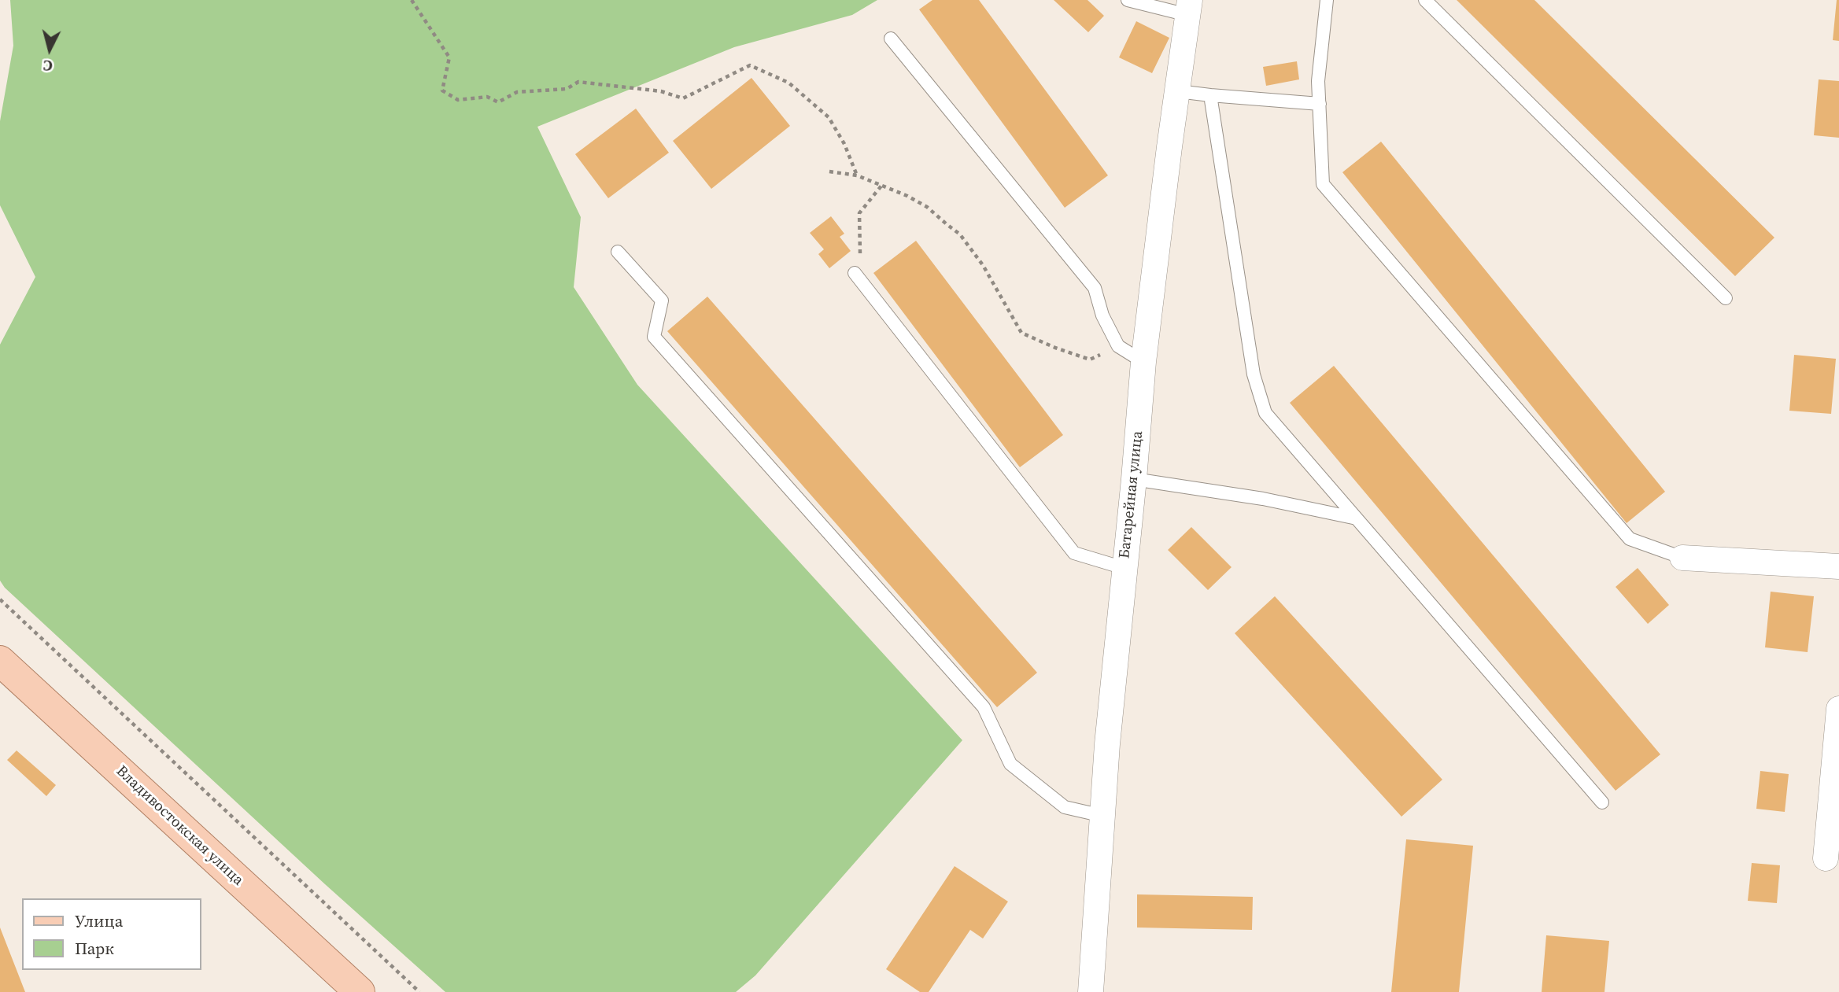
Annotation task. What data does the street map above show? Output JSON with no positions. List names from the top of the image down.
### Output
{
  "streets": {
    "main road": ["Владивостокская улица"],
    "street": ["Батарейная улица"]
  },
  "legend": ["Улица", "Парк"],
  "north": "bottom"
}
